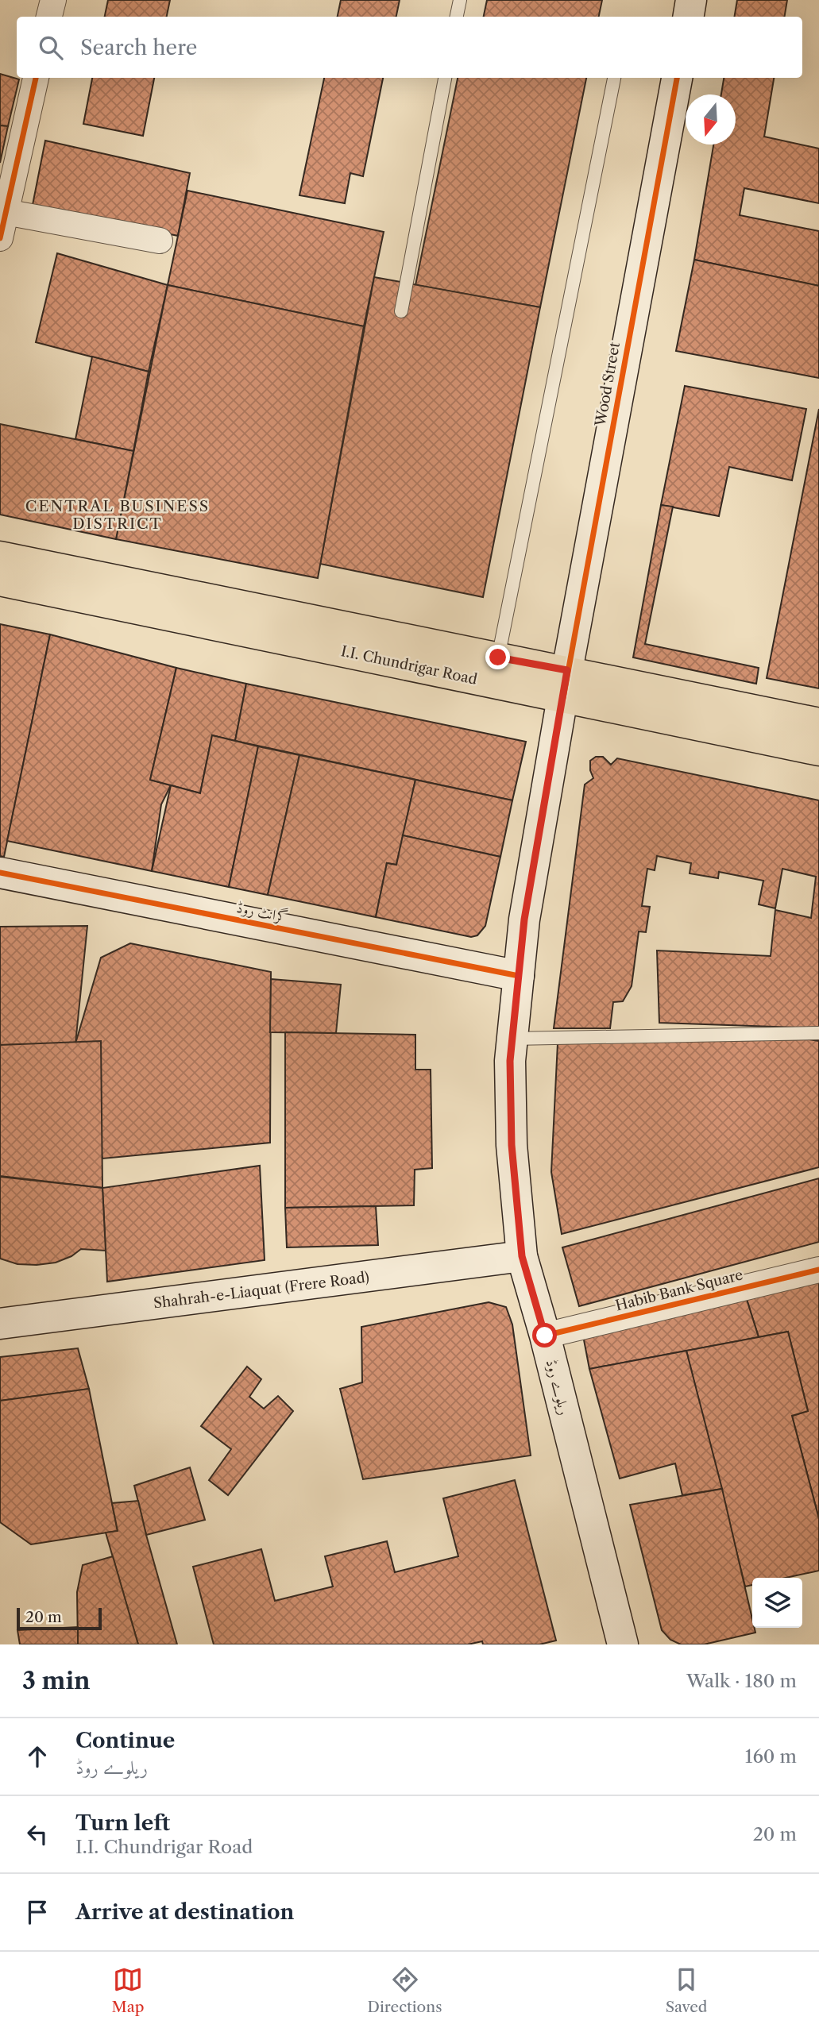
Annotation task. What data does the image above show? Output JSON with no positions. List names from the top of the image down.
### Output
{
  "streets": {
    "main road": [
      "Wood Street",
      "I.I. Chundrigar Road",
      "گرانٹ روڈ",
      "Shahrah-e-Liaquat (Frere Road)",
      "ریلوے روڈ"
    ],
    "street": ["Habib Bank Square"]
  },
  "crossings": [
    ["Wood Street", "I.I. Chundrigar Road"],
    ["Wood Street", "ریلوے روڈ"],
    ["I.I. Chundrigar Road", "ریلوے روڈ"],
    ["گرانٹ روڈ", "ریلوے روڈ"],
    ["Shahrah-e-Liaquat (Frere Road)", "ریلوے روڈ"],
    ["Habib Bank Square", "ریلوے روڈ"]
  ],
  "districts": ["CENTRAL BUSINESS DISTRICT"],
  "scale_bar": "20 m",
  "north": "bottom",
  "page": {
    "search": "Search here",
    "scale": "20 m",
    "heading": ["3 min", "Walk · 180 m"],
    "list": [
      ["Continue", "ریلوے روڈ", "160 m"],
      ["Turn left", "I.I. Chundrigar Road", "20 m"],
      "Arrive at destination"
    ],
    "nav": ["Map", "Directions", "Saved"]
  }
}
